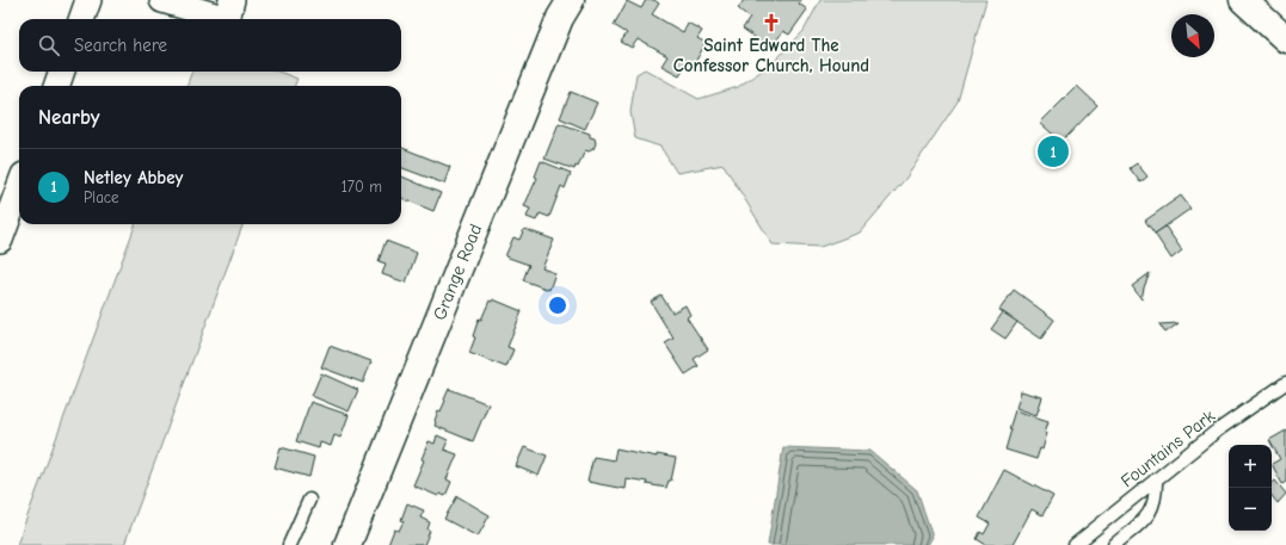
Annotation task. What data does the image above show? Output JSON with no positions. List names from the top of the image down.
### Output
{
  "streets": {
    "street": ["Grange Road"],
    "lane": ["Fountains Park"]
  },
  "places": {
    "church": ["Saint Edward The Confessor Church, Hound"]
  },
  "north": "bottom right",
  "page": {
    "search": "Search here",
    "heading": "Nearby",
    "pins": "1",
    "list": [
      {
        "mark": "1",
        "name": "Netley Abbey",
        "note": "Place",
        "value": "170 m"
      }
    ],
    "map_buttons": ["+", "−"]
  }
}
